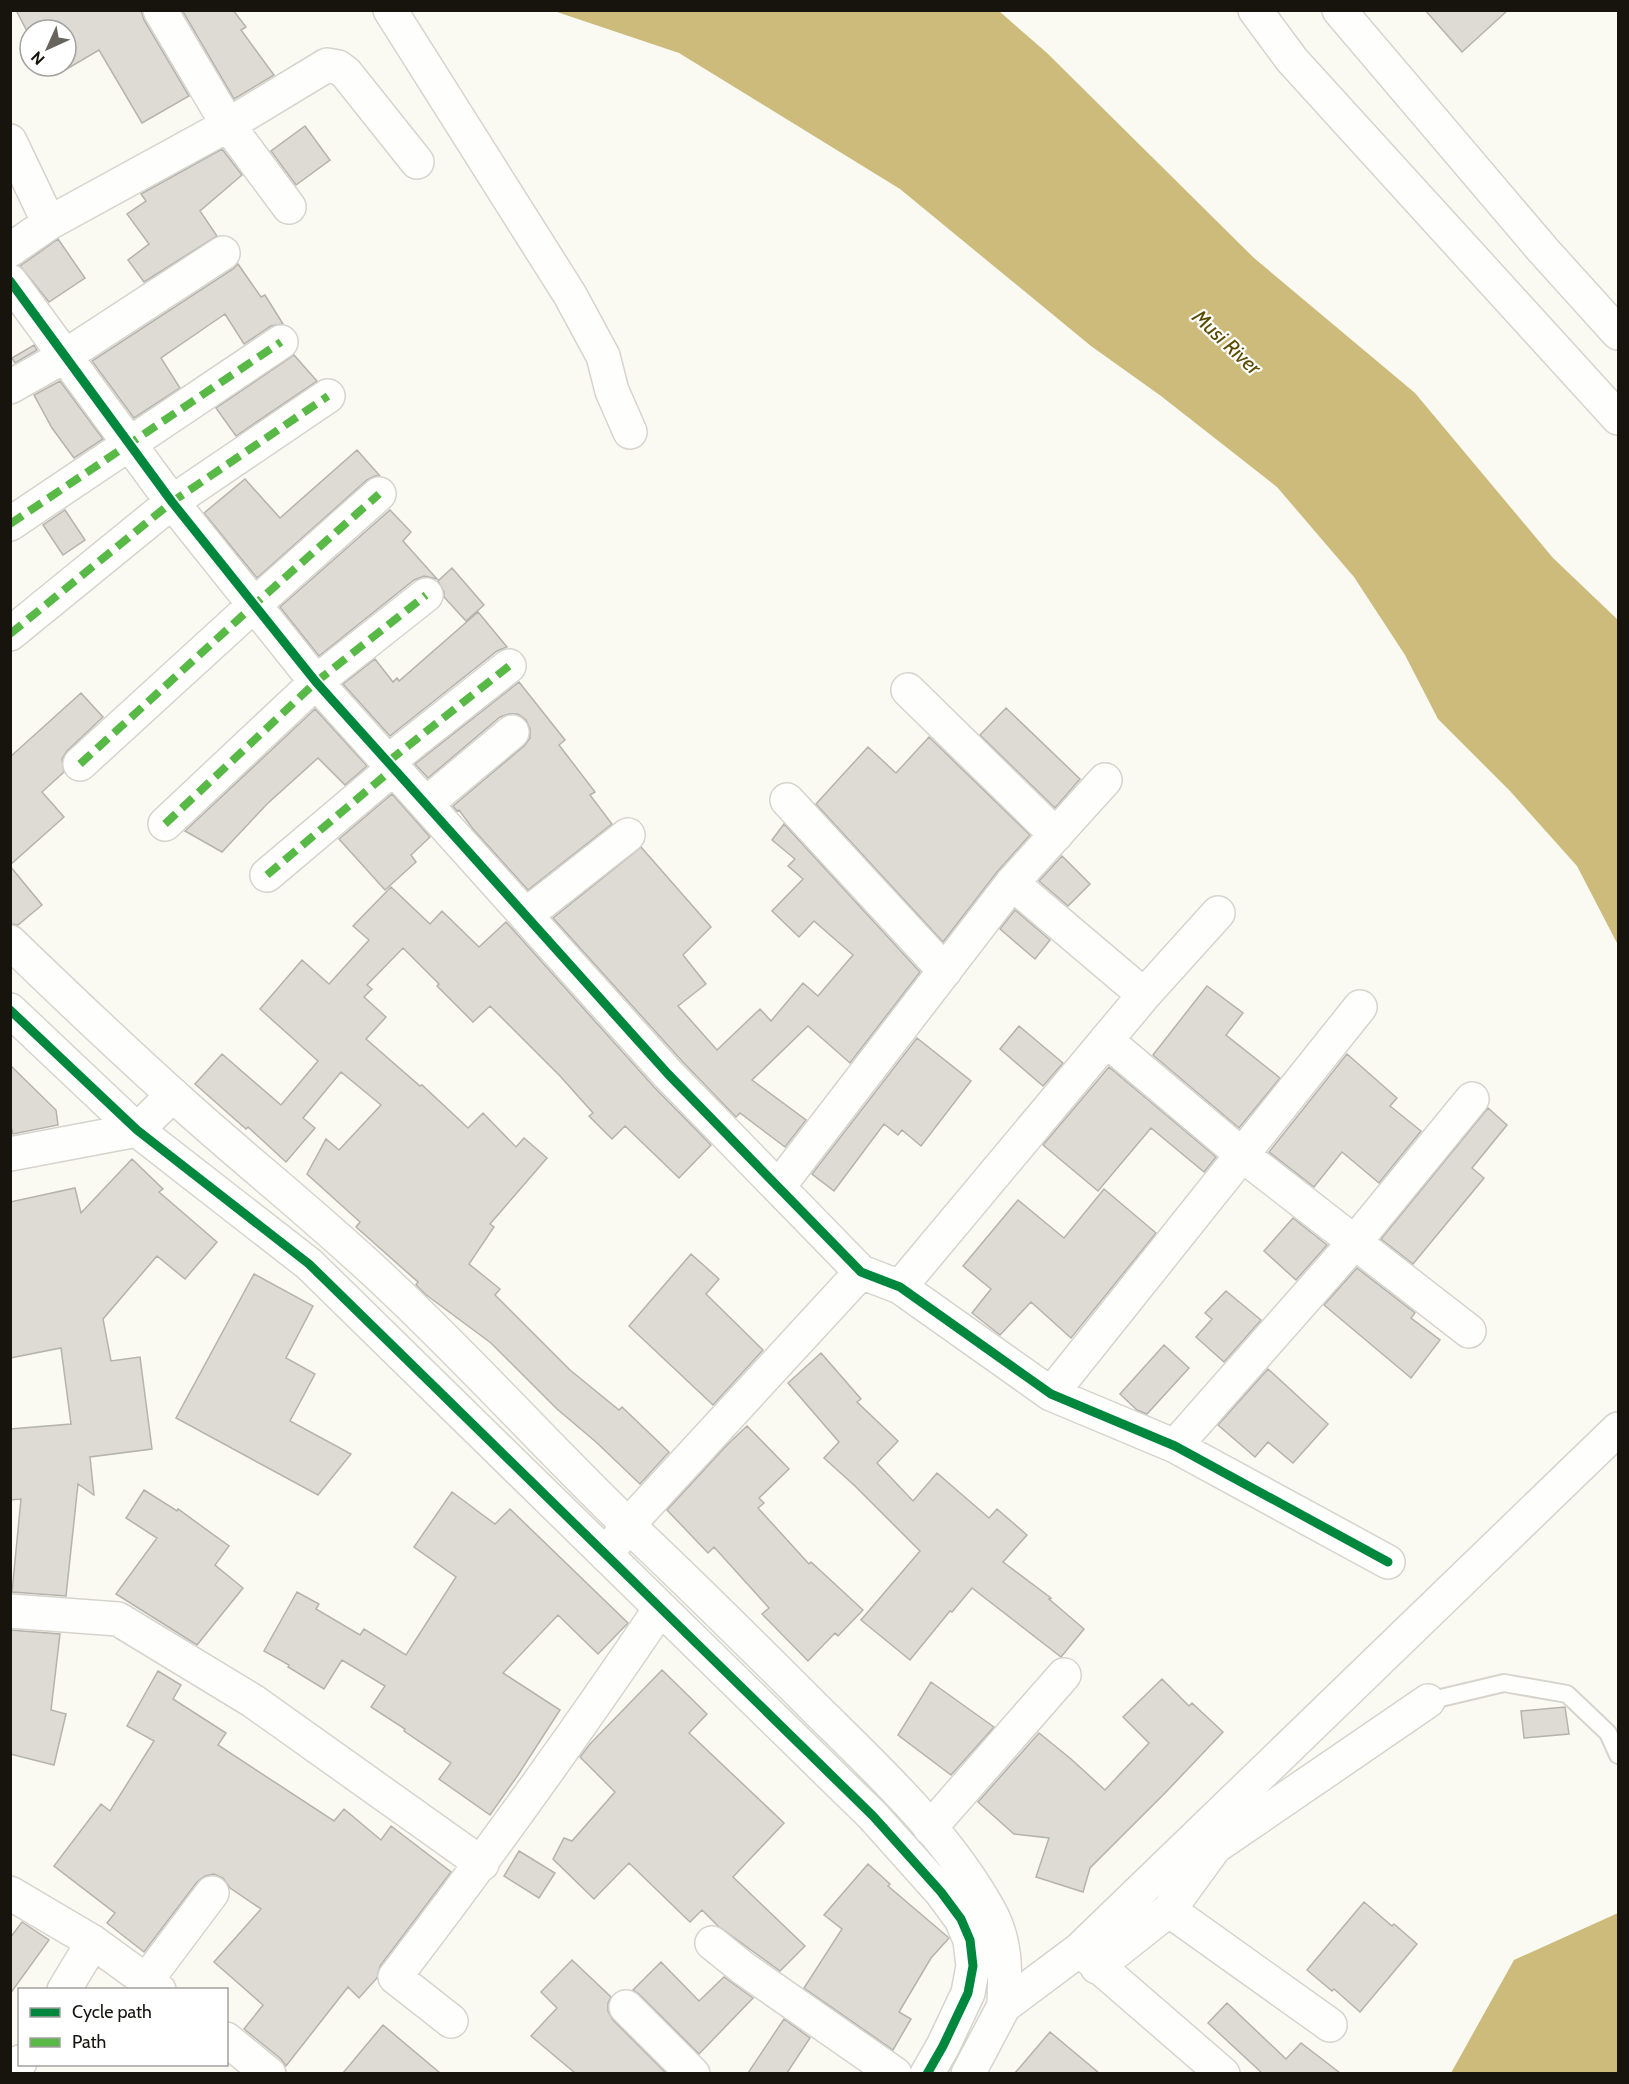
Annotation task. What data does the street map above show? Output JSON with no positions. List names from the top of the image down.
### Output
{
  "water": ["Musi River"],
  "legend": ["Cycle path", "Path"],
  "north": "bottom left"
}
